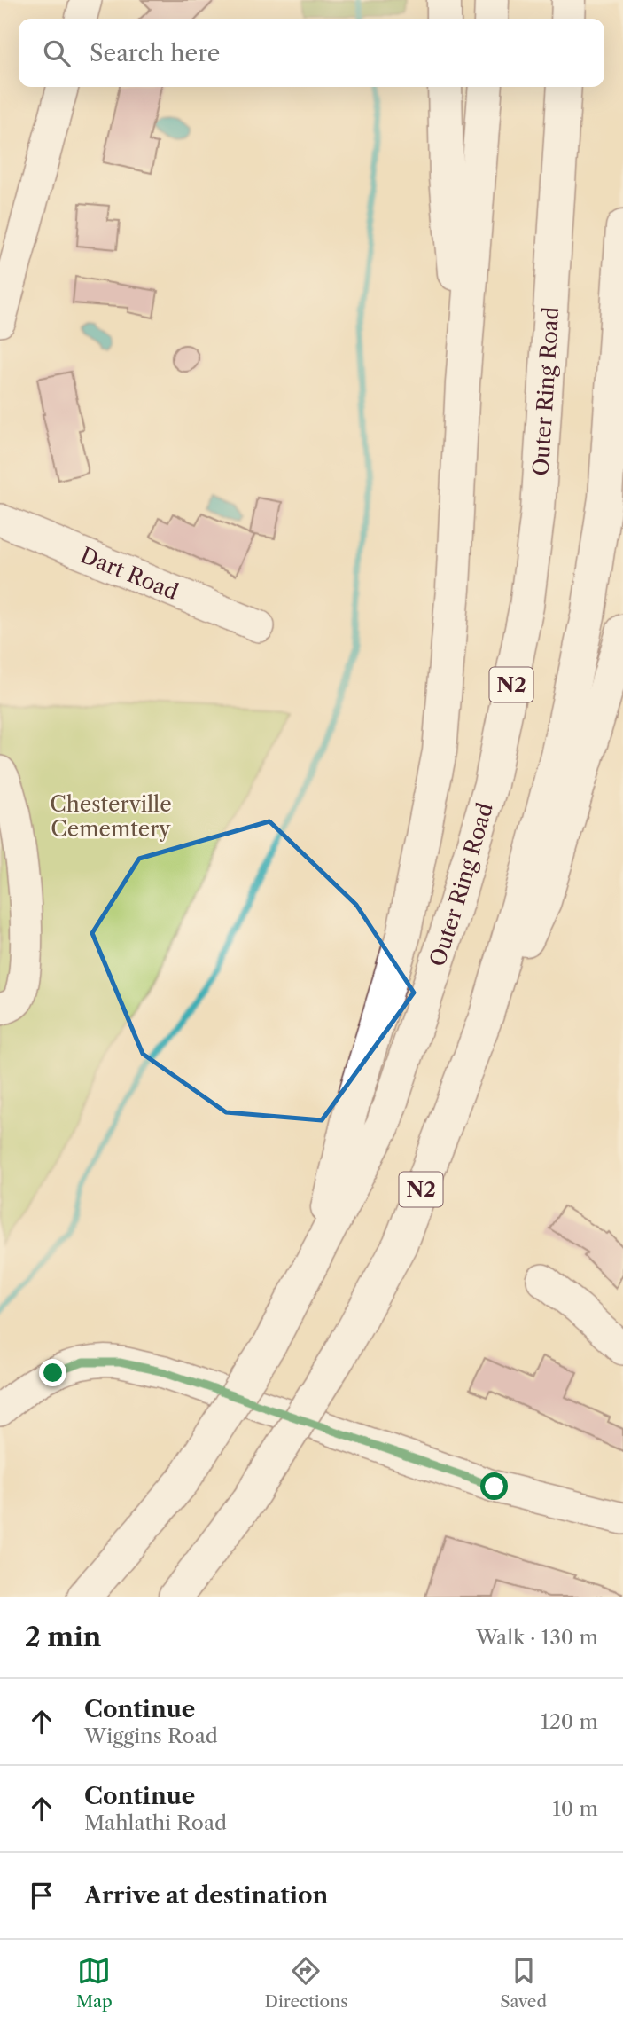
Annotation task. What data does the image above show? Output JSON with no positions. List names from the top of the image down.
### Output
{
  "streets": {
    "highway": ["Outer Ring Road", "N2"],
    "street": ["Dart Road"]
  },
  "parks": ["Chesterville Cememtery"],
  "page": {
    "search": "Search here",
    "heading": ["2 min", "Walk · 130 m"],
    "list": [
      ["Continue", "Wiggins Road", "120 m"],
      ["Continue", "Mahlathi Road", "10 m"],
      "Arrive at destination"
    ],
    "nav": ["Map", "Directions", "Saved"]
  }
}
